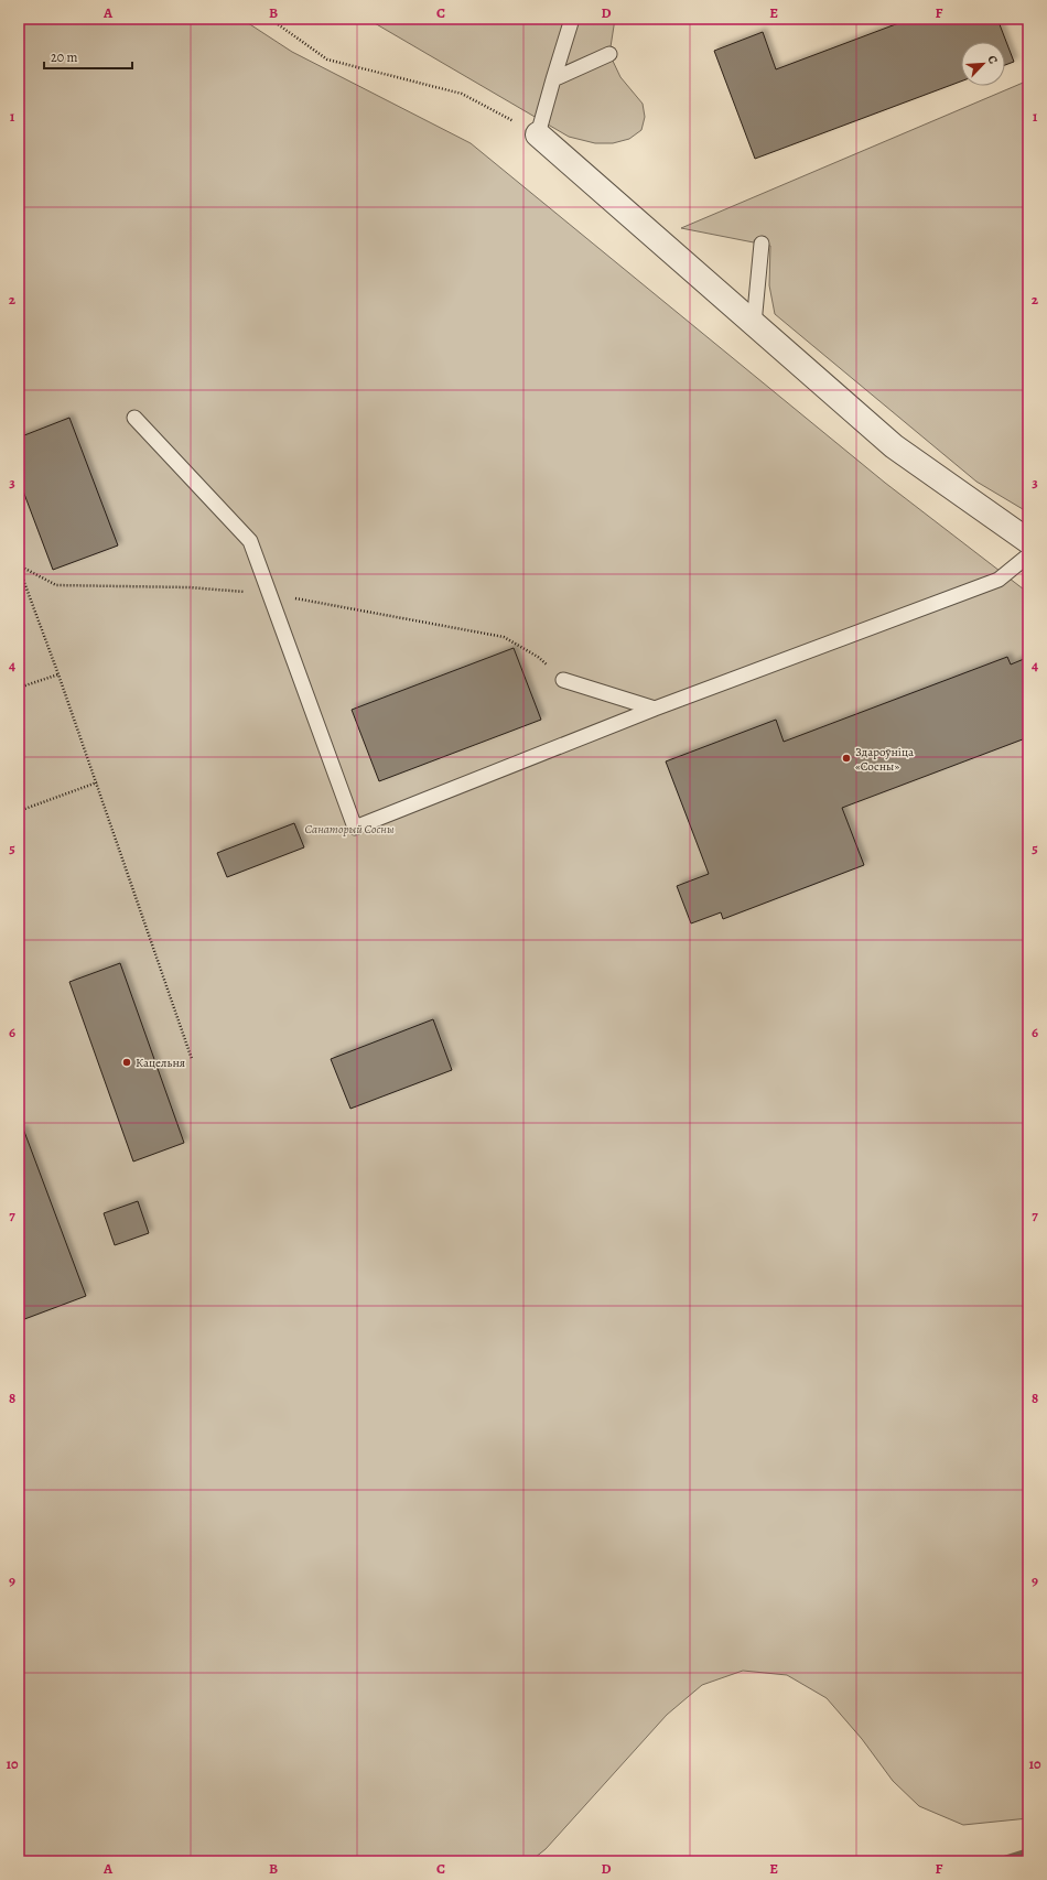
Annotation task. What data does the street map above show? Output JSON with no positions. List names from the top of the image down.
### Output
{
  "parks": ["Санаторый Сосны"],
  "places": ["Здароўніца «Сосны»", "Кацельня"],
  "scale_bar": "20 m",
  "north": "top right",
  "grid": {
    "columns": [
      "A",
      "B",
      "C",
      "D",
      "E",
      "F"
    ],
    "rows": [
      "1",
      "2",
      "3",
      "4",
      "5",
      "6",
      "7",
      "8",
      "9",
      "10"
    ]
  }
}
